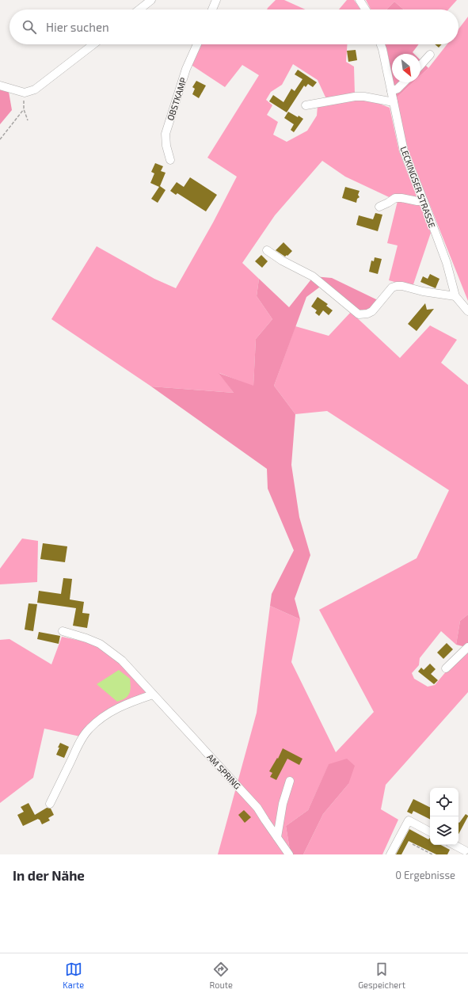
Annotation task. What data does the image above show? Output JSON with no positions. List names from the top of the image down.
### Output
{
  "streets": {
    "street": ["OBSTKAMP", "LECKINGSER STRASSE", "AM SPRING"]
  },
  "north": "bottom right",
  "page": {
    "search": "Hier suchen",
    "heading": ["In der Nähe", "0 Ergebnisse"],
    "nav": ["Karte", "Route", "Gespeichert"]
  }
}
